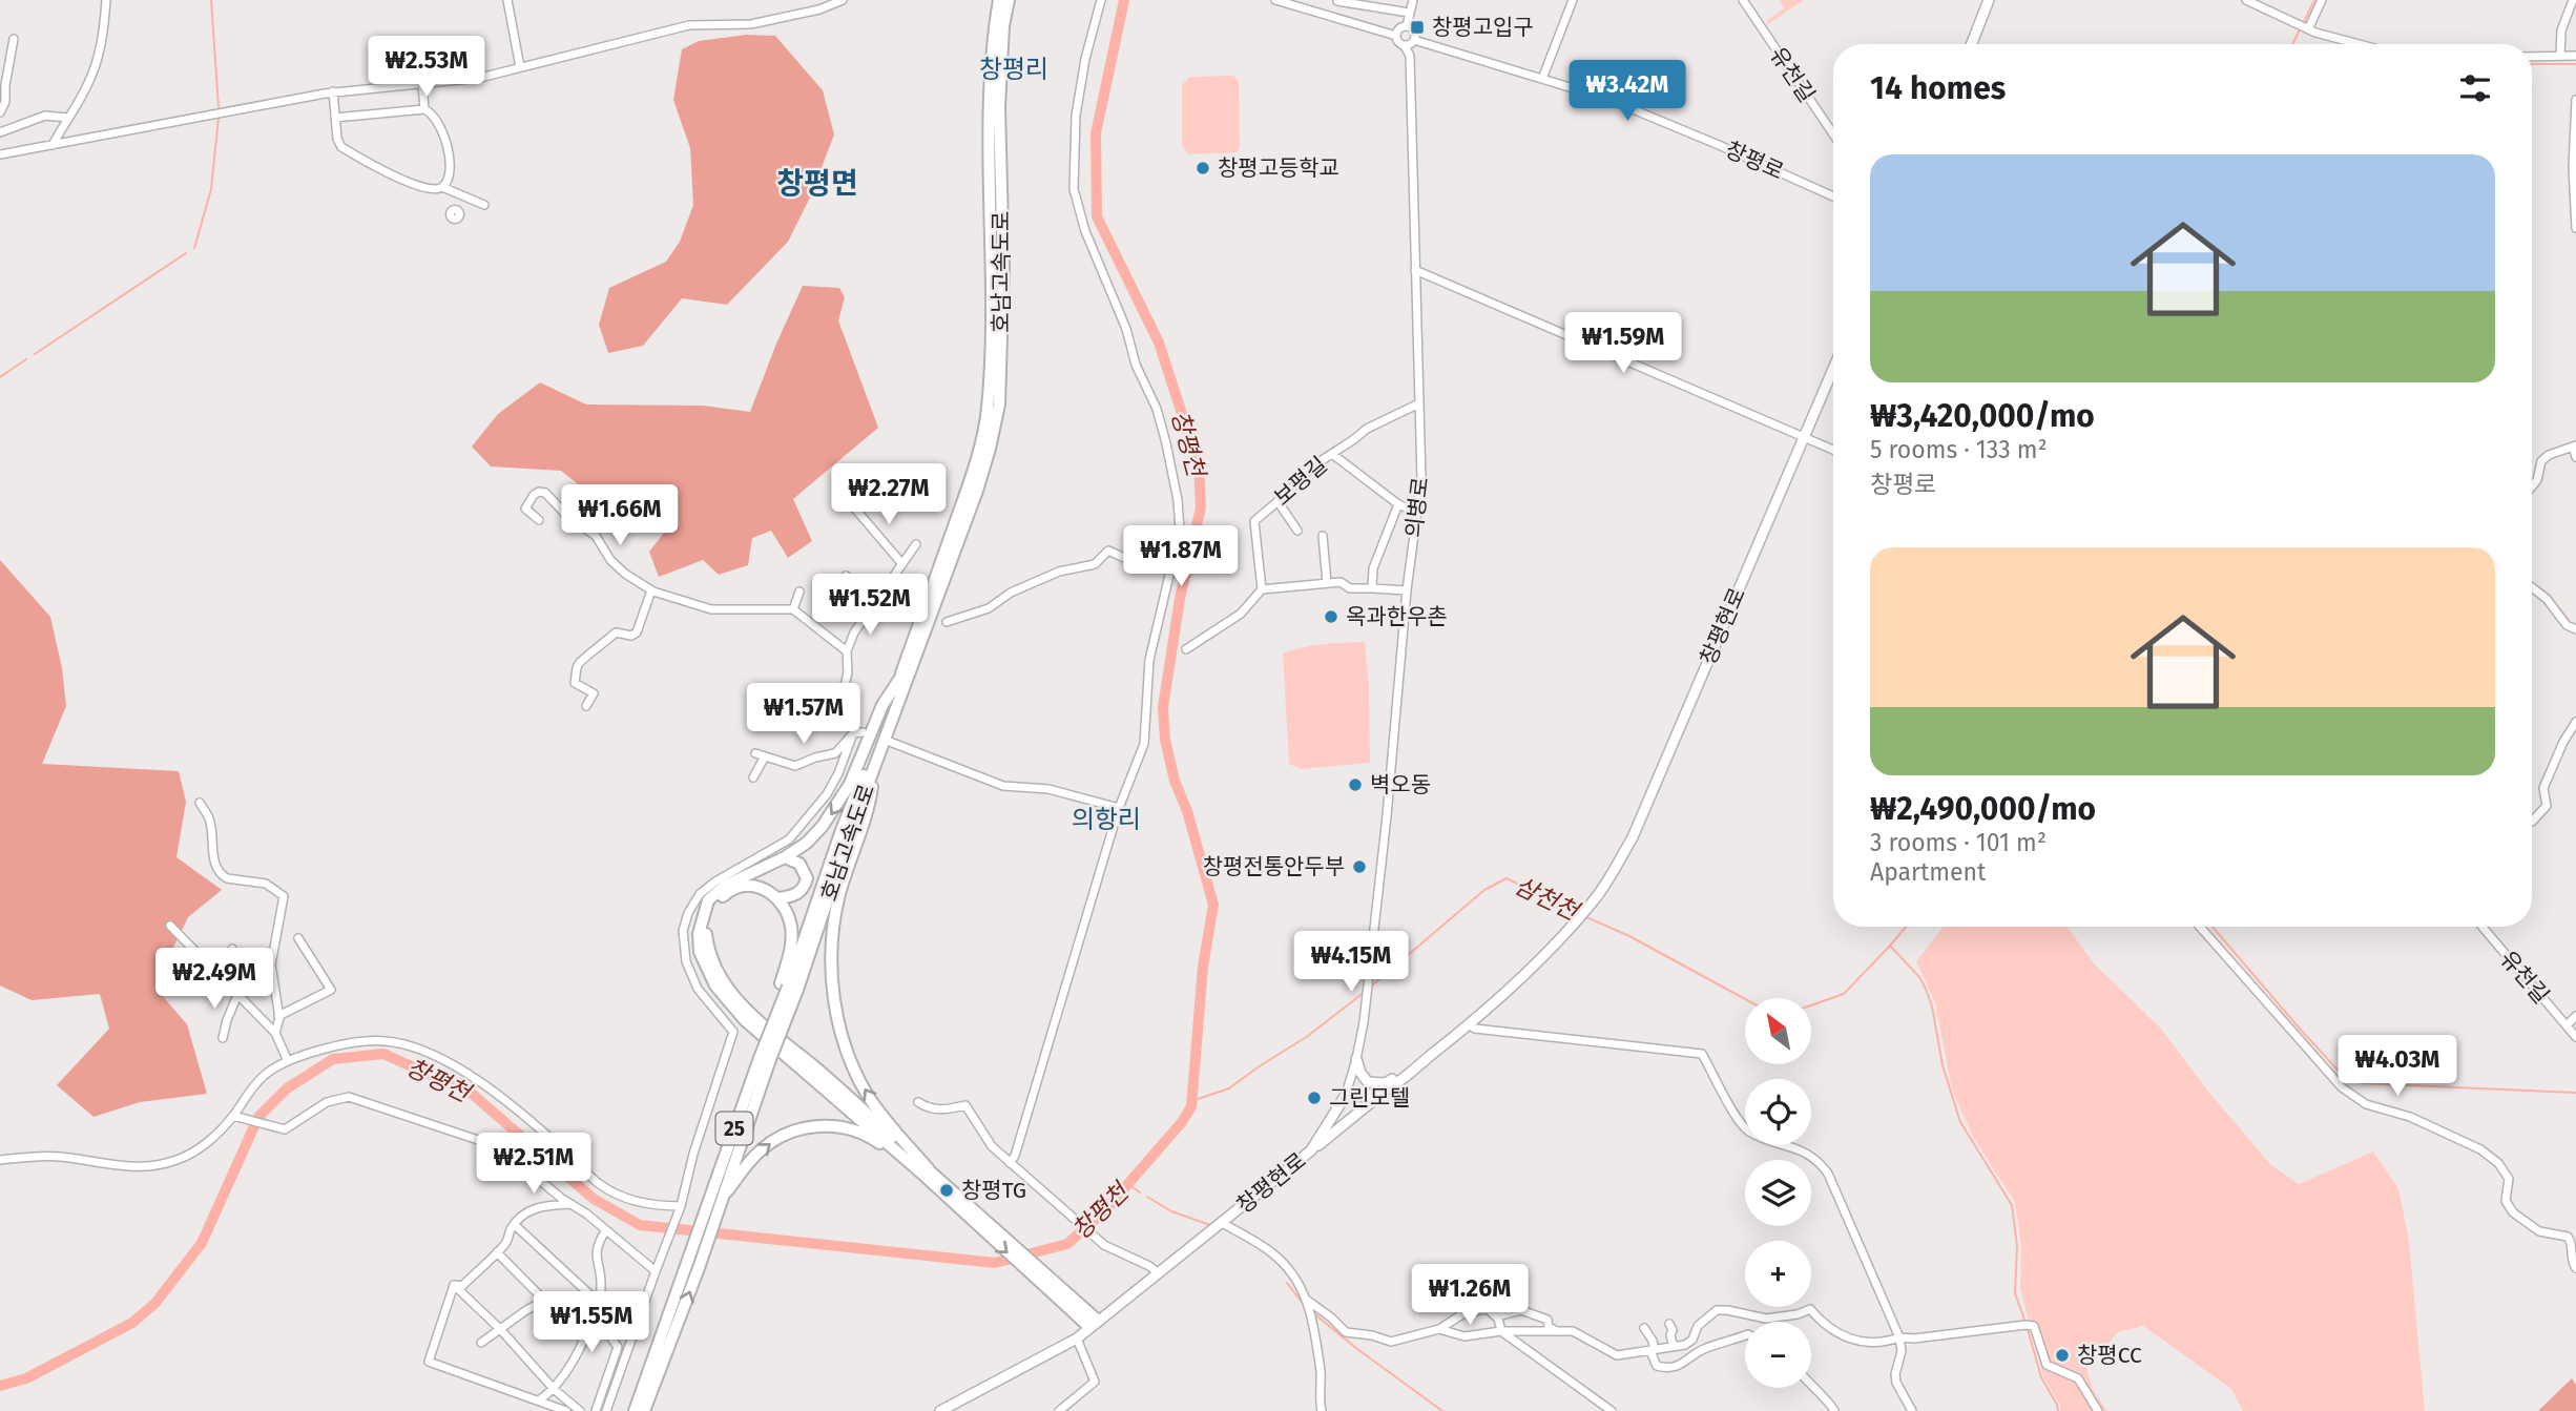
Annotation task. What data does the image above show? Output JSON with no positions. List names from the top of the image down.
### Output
{
  "streets": {
    "highway": ["호남고속도로", "25"],
    "main road": ["창평현로"],
    "street": [
      "유천길",
      "창평로",
      "보평길",
      "의병로"
    ]
  },
  "crossings": [
    ["창평로", "의병로"],
    ["호남고속도로", "25"],
    ["보평길", "의병로"]
  ],
  "districts": ["창평리", "창평면", "의항리"],
  "water": ["창평천", "삼천천"],
  "places": {
    "transit": ["창평고입구"],
    "other": [
      "창평고등학교",
      "옥과한우촌",
      "벽오동",
      "창평전통안두부",
      "그린모텔",
      "창평TG",
      "창평CC"
    ]
  },
  "north": "top left",
  "page": {
    "price": [
      "₩2.53M",
      "₩3.42M",
      "₩1.59M",
      "₩2.27M",
      "₩1.66M",
      "₩1.87M",
      "₩1.52M",
      "₩1.57M",
      "₩4.15M",
      "₩2.49M",
      "₩4.03M",
      "₩2.51M",
      "₩1.26M",
      "₩1.55M"
    ],
    "heading": "14 homes",
    "list": [
      {
        "name": "₩3,420,000/mo",
        "note": "5 rooms · 133 m² · 창평로"
      },
      {
        "name": "₩2,490,000/mo",
        "note": "3 rooms · 101 m² · Apartment"
      }
    ],
    "map_buttons": ["+", "−"]
  }
}
